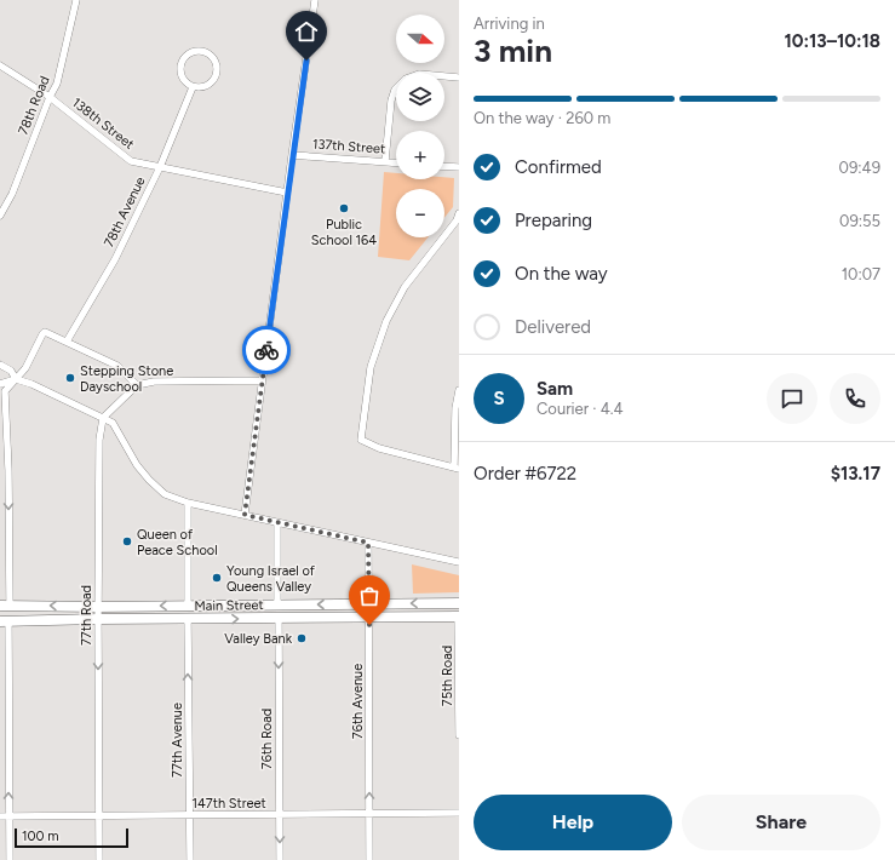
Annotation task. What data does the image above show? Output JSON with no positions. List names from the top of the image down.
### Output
{
  "streets": {
    "main road": ["Main Street"],
    "street": [
      "78th Road",
      "138th Street",
      "137th Street",
      "78th Avenue",
      "77th Road",
      "75th Road",
      "76th Avenue",
      "76th Road",
      "77th Avenue",
      "147th Street"
    ]
  },
  "crossings": [
    ["78th Road", "138th Street"],
    ["138th Street", "78th Avenue"],
    ["Main Street", "77th Road"],
    ["Main Street", "75th Road"],
    ["Main Street", "76th Avenue"],
    ["Main Street", "76th Road"],
    ["Main Street", "77th Avenue"],
    ["77th Road", "147th Street"],
    ["76th Avenue", "147th Street"],
    ["76th Road", "147th Street"],
    ["77th Avenue", "147th Street"]
  ],
  "one_way": [
    "77th Road",
    "76th Avenue",
    "76th Road",
    "77th Avenue"
  ],
  "places": [
    "Public School 164",
    "Stepping Stone Dayschool",
    "Queen of Peace School",
    "Young Israel of Queens Valley",
    "Valley Bank"
  ],
  "scale_bar": "100 m",
  "north": "right",
  "page": {
    "heading": ["3 min", "Arriving in", "10:13–10:18"],
    "panel": [
      "Sam",
      "Courier · 4.4",
      "Order #6722",
      "$13.17"
    ],
    "map_buttons": ["+", "−"],
    "bar": "On the way · 260 m",
    "list": [
      ["Confirmed", "09:49"],
      ["Preparing", "09:55"],
      ["On the way", "10:07"],
      "Delivered"
    ],
    "round": "S",
    "buttons": ["Help", "Share"],
    "scale": "100 m"
  }
}
